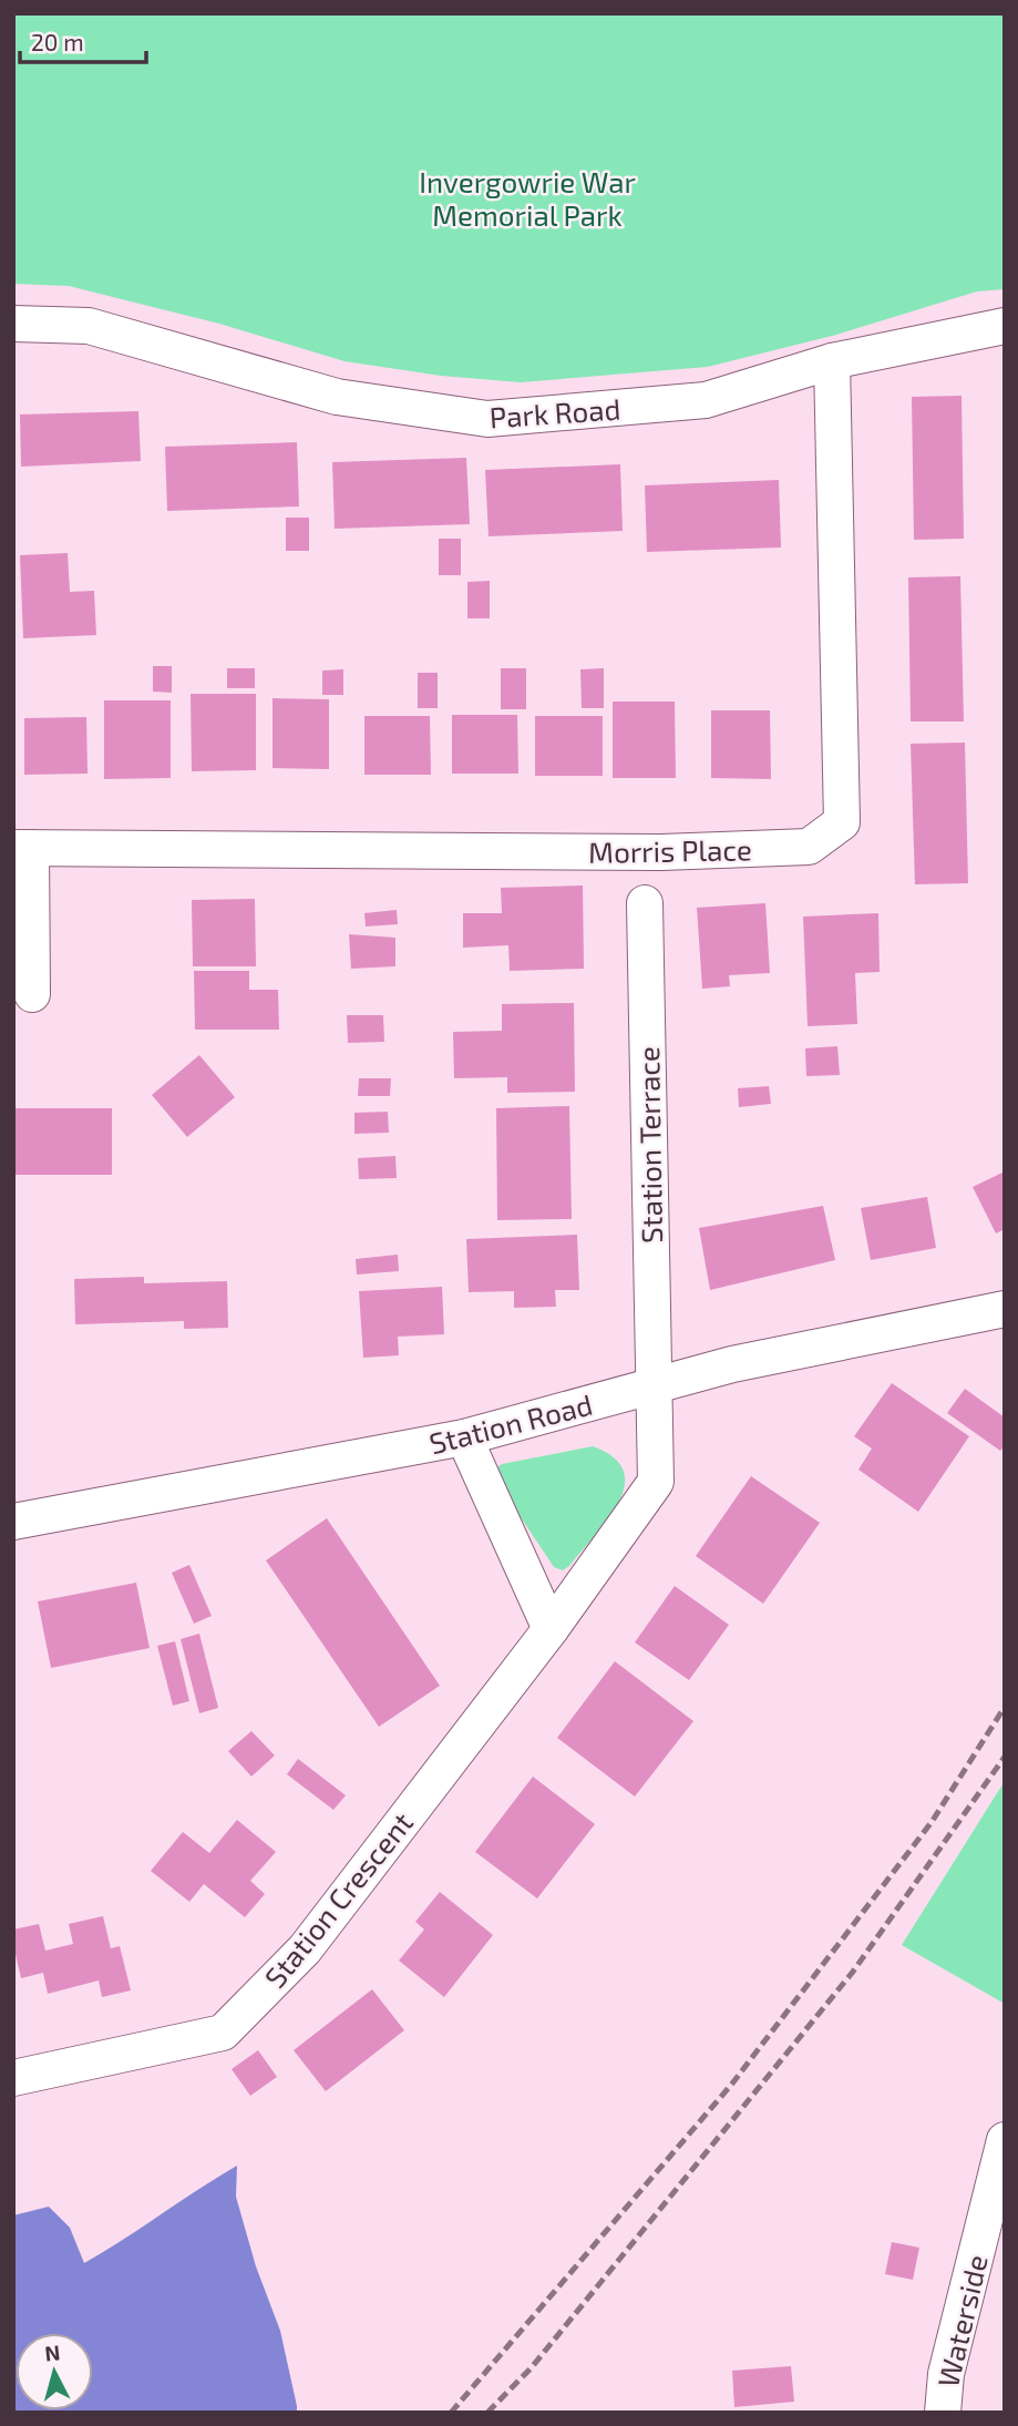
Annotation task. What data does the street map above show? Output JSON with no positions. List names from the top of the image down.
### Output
{
  "streets": {
    "street": [
      "Park Road",
      "Morris Place",
      "Station Terrace",
      "Station Road",
      "Station Crescent",
      "Waterside"
    ]
  },
  "crossings": [
    ["Park Road", "Morris Place"],
    ["Station Terrace", "Station Road"],
    ["Station Terrace", "Station Crescent"],
    ["Station Road", "Station Crescent"]
  ],
  "parks": ["Invergowrie War Memorial Park"],
  "scale_bar": "20 m",
  "north": "top"
}
